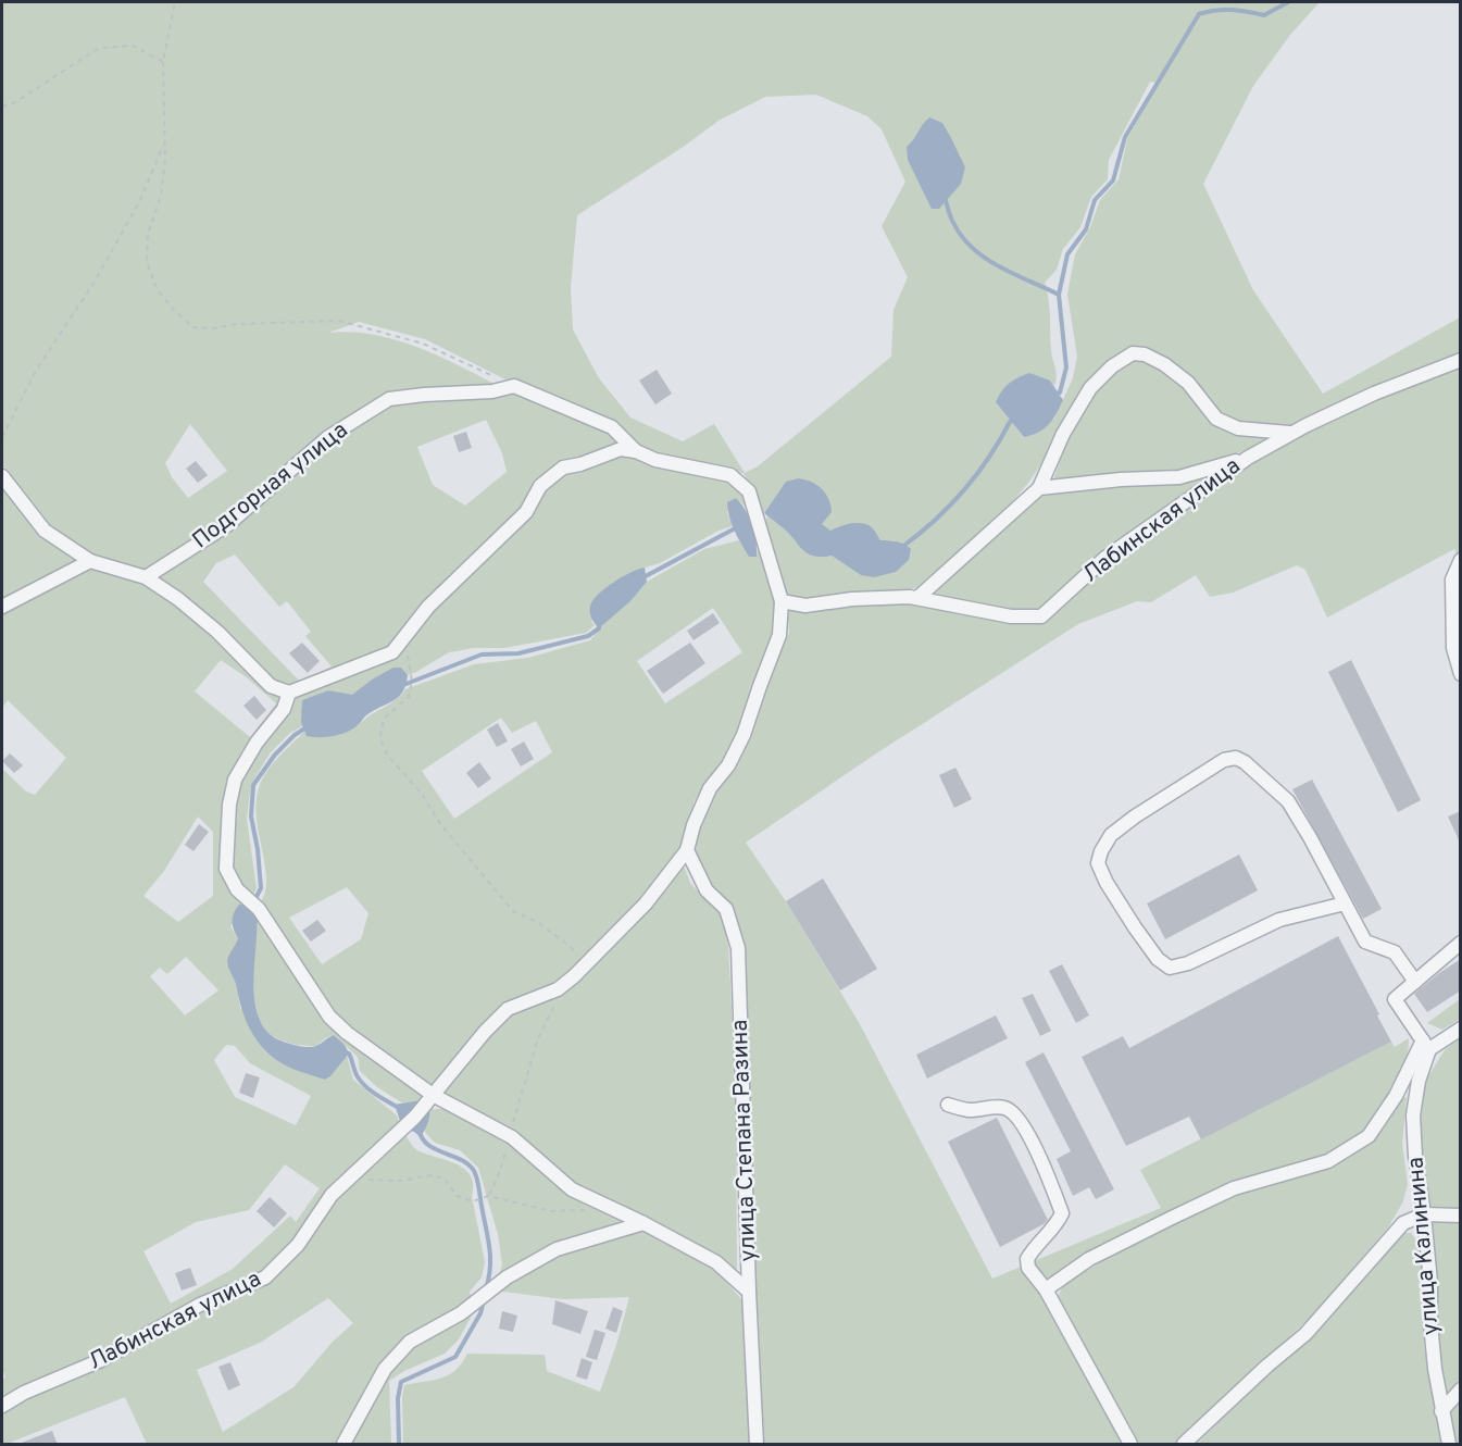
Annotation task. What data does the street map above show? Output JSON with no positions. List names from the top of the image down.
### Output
{
  "streets": {
    "street": [
      "Подгорная улица",
      "Лабинская улица",
      "улица Степана Разина",
      "улица Калинина"
    ]
  },
  "crossings": [
    ["Лабинская улица", "улица Степана Разина"]
  ]
}
